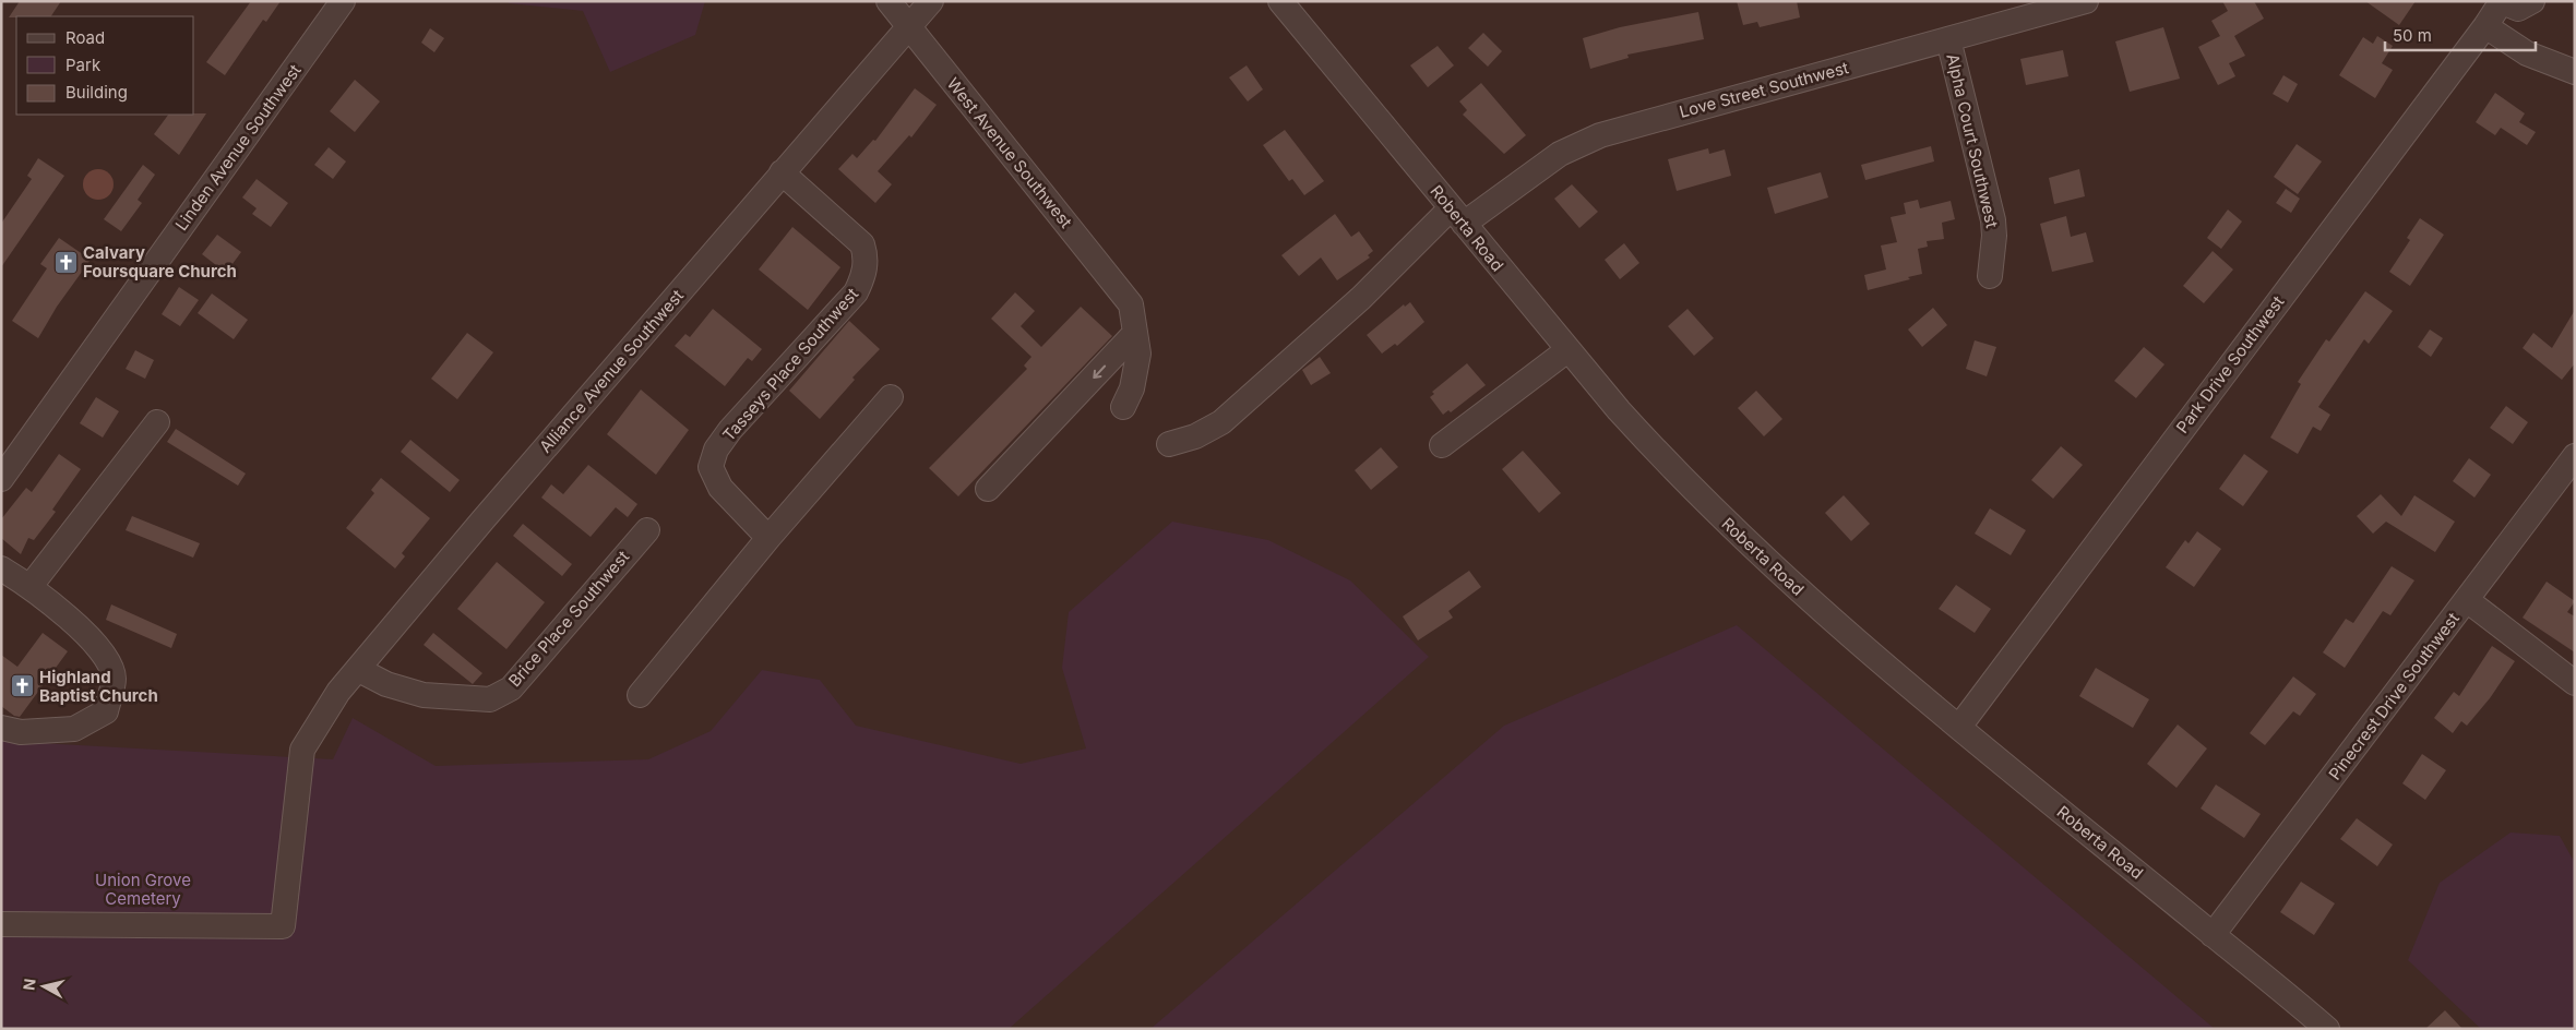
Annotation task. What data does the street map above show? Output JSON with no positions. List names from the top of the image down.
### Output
{
  "streets": {
    "street": [
      "Love Street Southwest",
      "Alpha Court Southwest",
      "Linden Avenue Southwest",
      "West Avenue Southwest",
      "Roberta Road",
      "Tasseys Place Southwest",
      "Park Drive Southwest",
      "Alliance Avenue Southwest",
      "Brice Place Southwest",
      "Pinecrest Drive Southwest"
    ]
  },
  "crossings": [
    ["Love Street Southwest", "Alpha Court Southwest"],
    ["Love Street Southwest", "Roberta Road"],
    ["West Avenue Southwest", "Alliance Avenue Southwest"],
    ["Roberta Road", "Park Drive Southwest"],
    ["Roberta Road", "Pinecrest Drive Southwest"],
    ["Tasseys Place Southwest", "Alliance Avenue Southwest"],
    ["Alliance Avenue Southwest", "Brice Place Southwest"]
  ],
  "parks": ["Union Grove Cemetery"],
  "places": {
    "church": ["Calvary Foursquare Church", "Highland Baptist Church"]
  },
  "legend": ["Road", "Park", "Building"],
  "scale_bar": "50 m",
  "north": "left"
}
